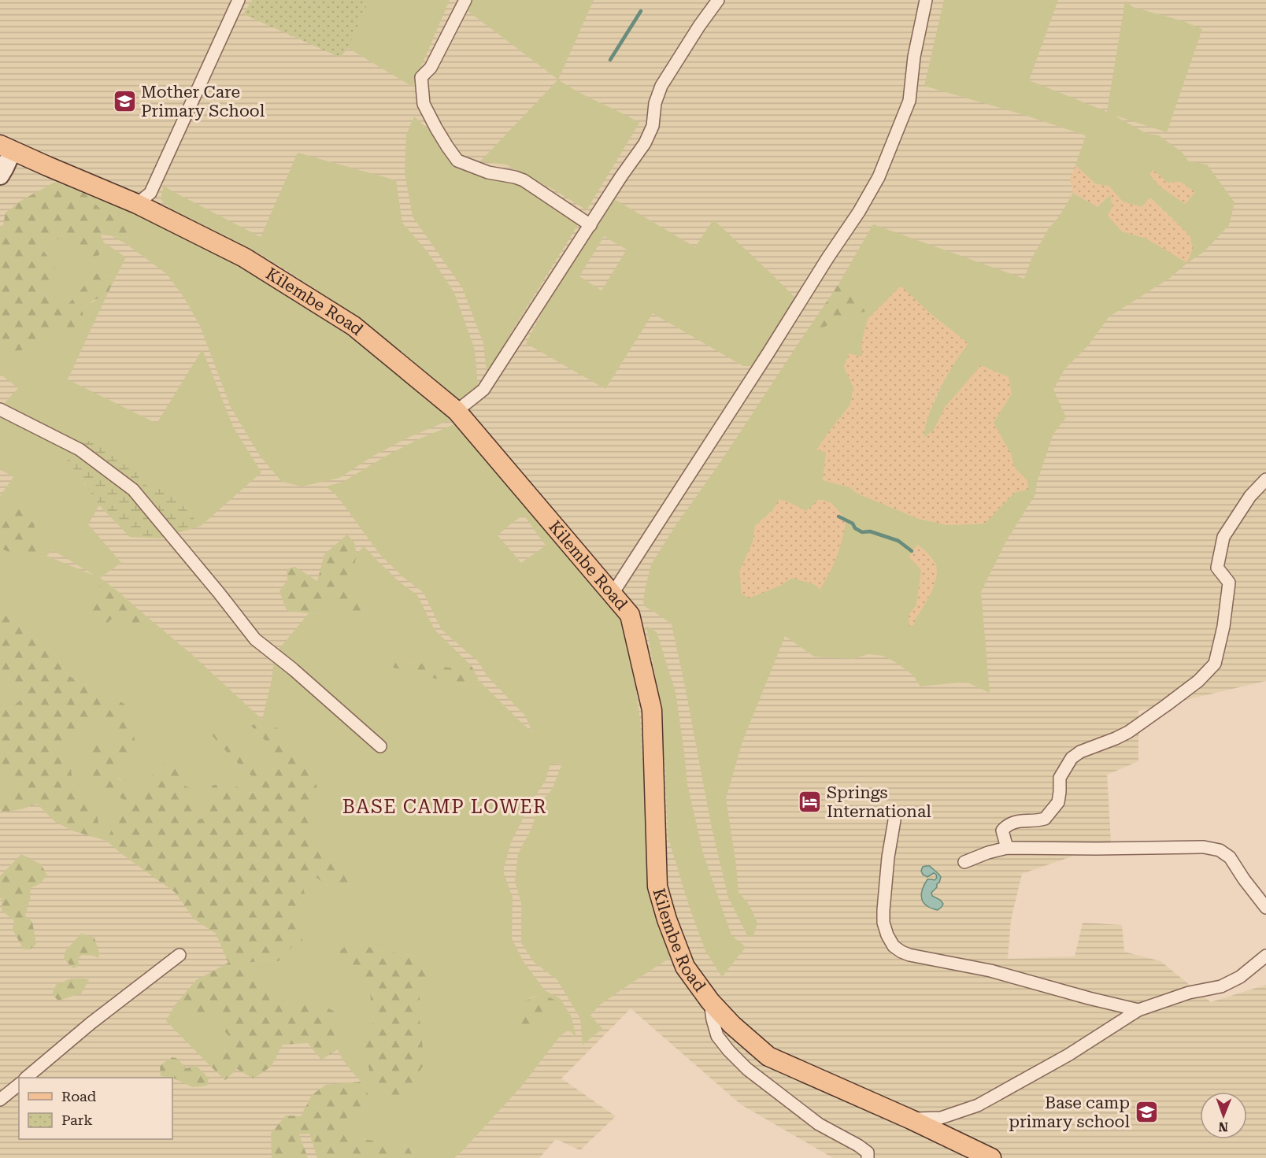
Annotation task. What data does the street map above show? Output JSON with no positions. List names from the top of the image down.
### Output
{
  "streets": {
    "main road": ["Kilembe Road"]
  },
  "districts": ["BASE CAMP LOWER"],
  "places": {
    "school or university": ["Mother Care Primary School", "Base camp primary school"],
    "hotel": ["Springs International"]
  },
  "legend": ["Road", "Park"],
  "north": "bottom"
}
